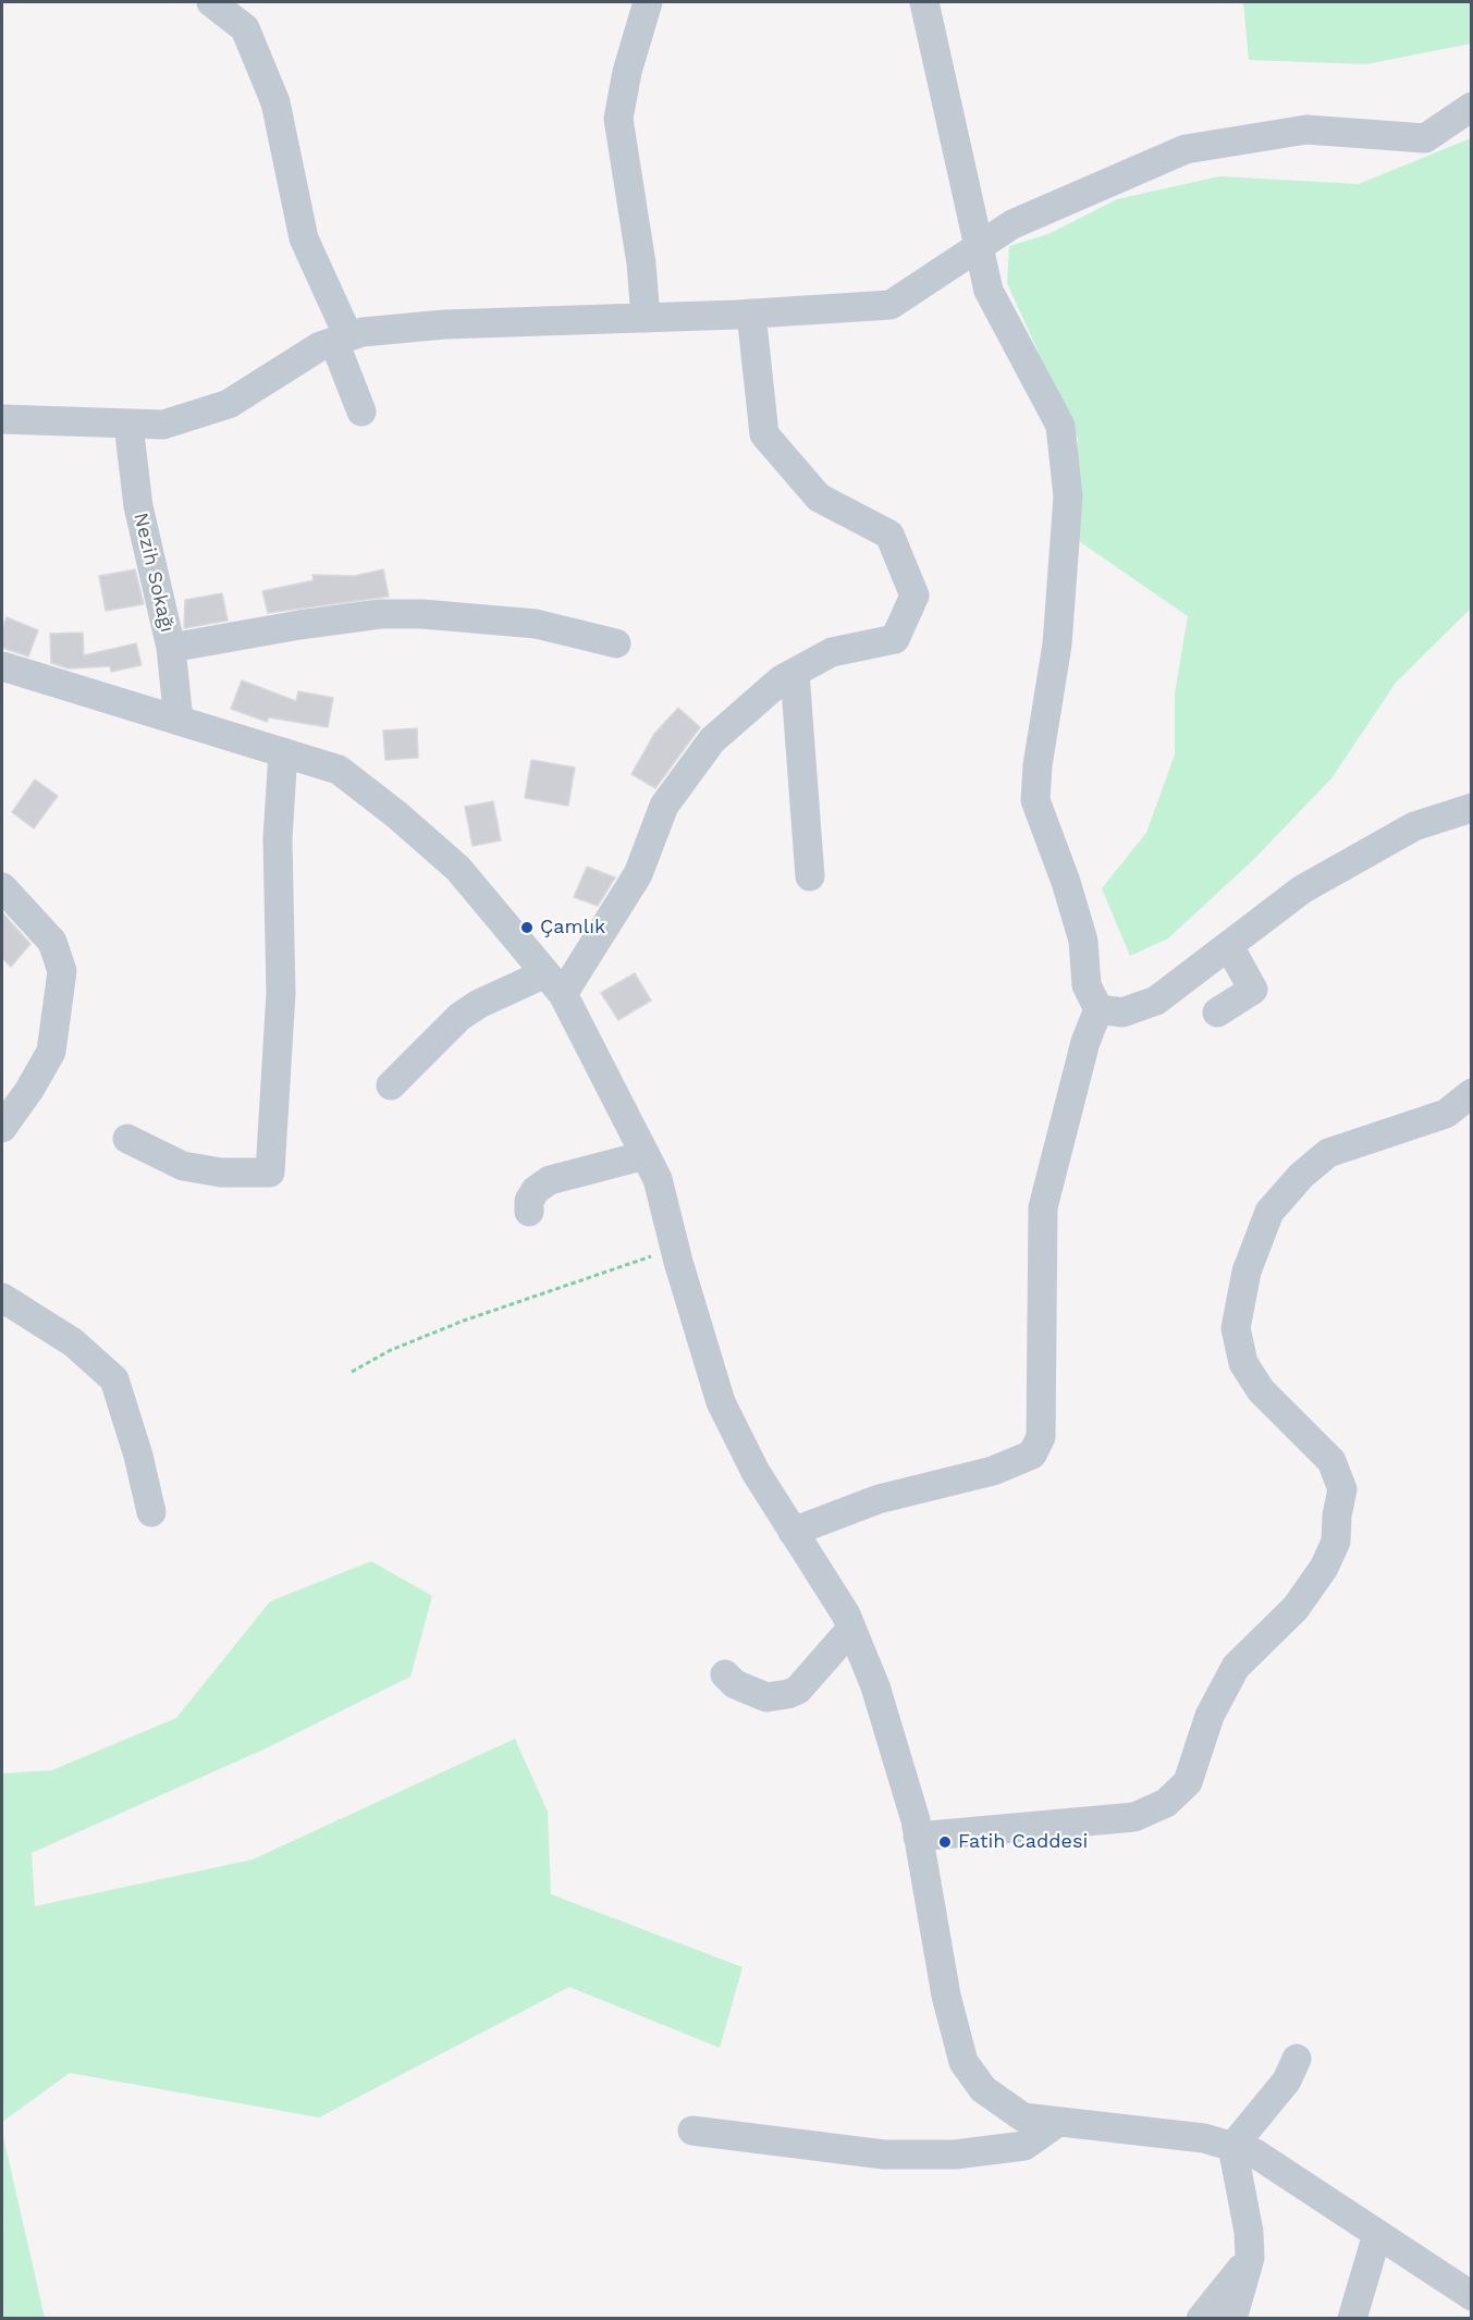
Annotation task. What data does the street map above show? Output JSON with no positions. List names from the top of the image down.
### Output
{
  "streets": {
    "street": ["Nezih Sokağı"]
  },
  "places": ["Çamlık", "Fatih Caddesi"]
}
